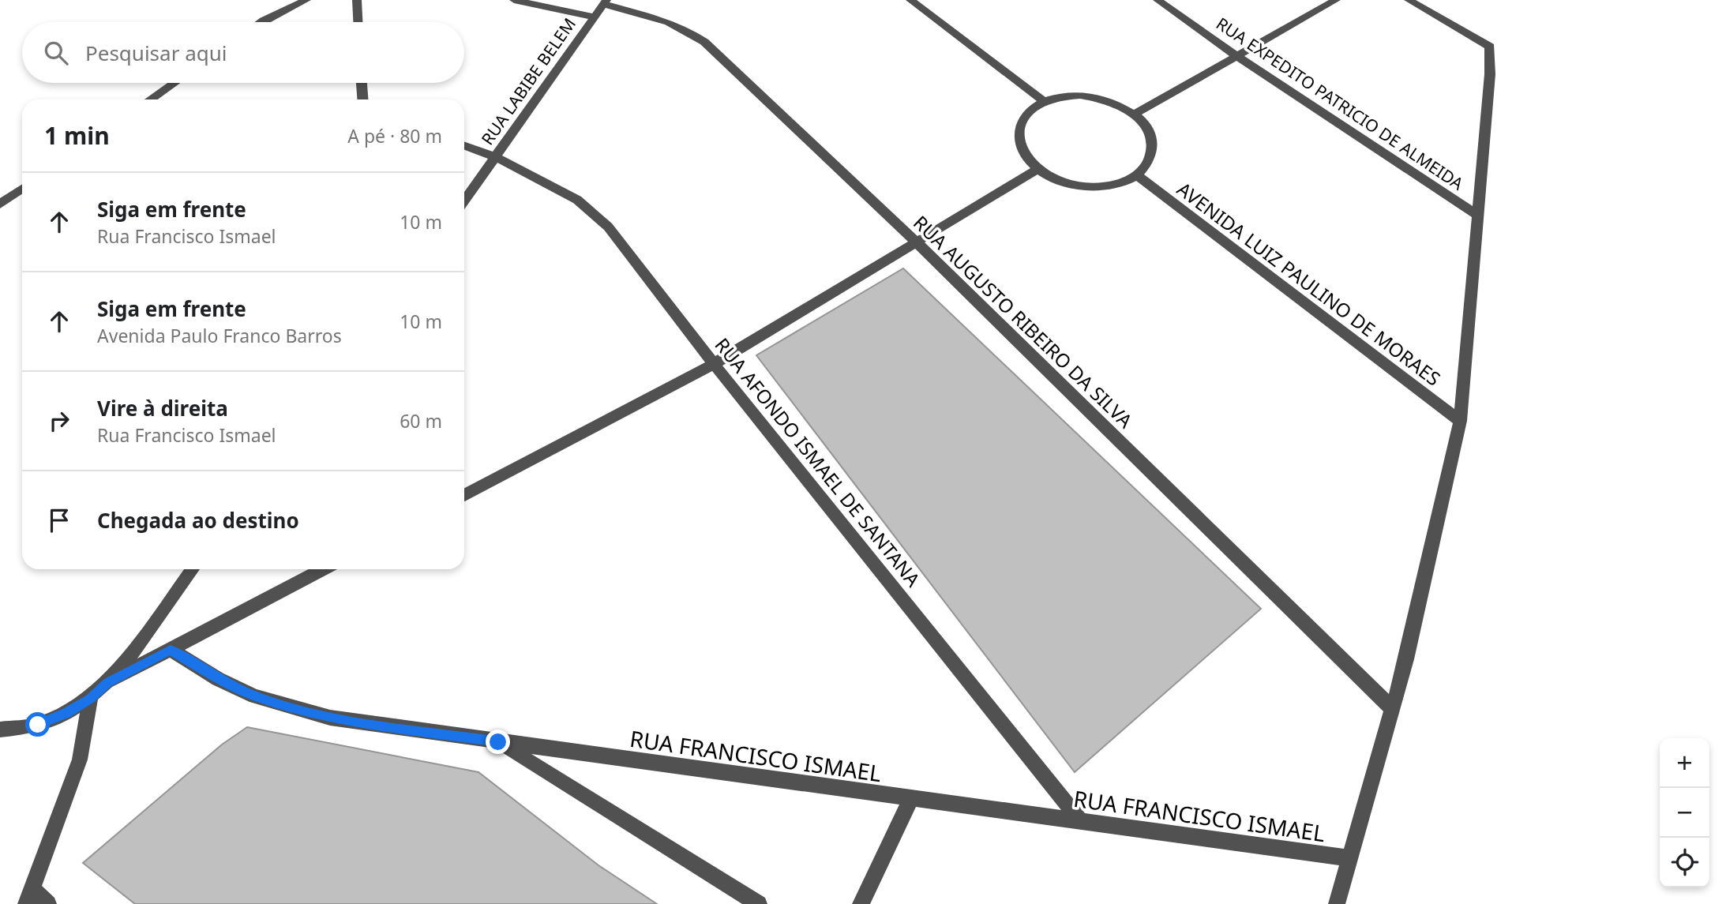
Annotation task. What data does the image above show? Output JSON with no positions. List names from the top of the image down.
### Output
{
  "streets": {
    "street": [
      "RUA LABIBE BELEM",
      "RUA EXPEDITO PATRICIO DE ALMEIDA",
      "AVENIDA LUIZ PAULINO DE MORAES",
      "RUA AUGUSTO RIBEIRO DA SILVA",
      "RUA AFONDO ISMAEL DE SANTANA",
      "RUA FRANCISCO ISMAEL"
    ]
  },
  "crossings": [
    ["RUA LABIBE BELEM", "RUA AUGUSTO RIBEIRO DA SILVA"],
    ["RUA LABIBE BELEM", "RUA AFONDO ISMAEL DE SANTANA"],
    ["RUA AFONDO ISMAEL DE SANTANA", "RUA FRANCISCO ISMAEL"]
  ],
  "page": {
    "search": "Pesquisar aqui",
    "heading": ["1 min", "A pé · 80 m"],
    "list": [
      ["Siga em frente", "Rua Francisco Ismael", "10 m"],
      ["Siga em frente", "Avenida Paulo Franco Barros", "10 m"],
      ["Vire à direita", "Rua Francisco Ismael", "60 m"],
      "Chegada ao destino"
    ],
    "map_buttons": ["+", "−"]
  }
}
